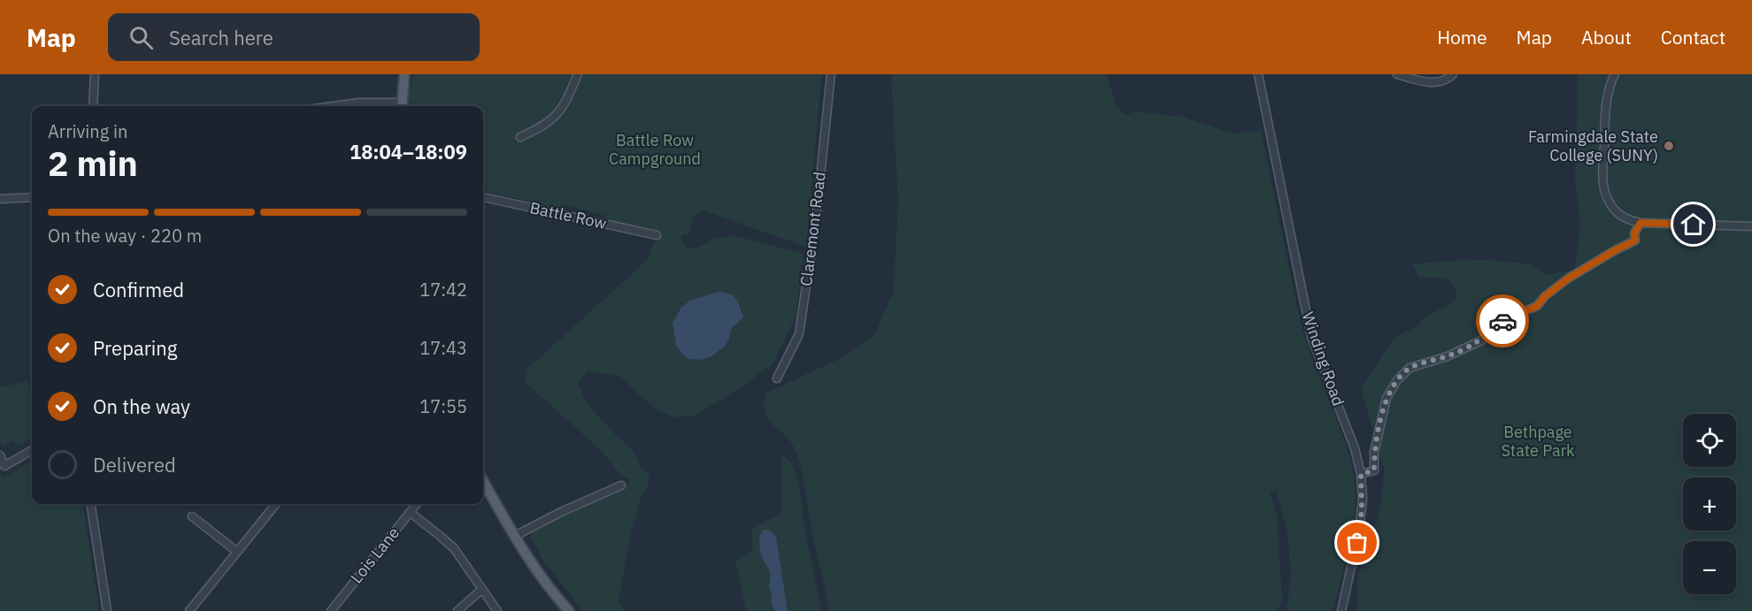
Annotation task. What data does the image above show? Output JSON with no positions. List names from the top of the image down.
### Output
{
  "streets": {
    "street": [
      "Battle Row",
      "Claremont Road",
      "Winding Road",
      "Lois Lane"
    ]
  },
  "parks": ["Battle Row Campground", "Bethpage State Park"],
  "places": ["Farmingdale State College (SUNY)"],
  "page": {
    "header": "Map",
    "search": "Search here",
    "nav": [
      "Home",
      "Map",
      "About",
      "Contact"
    ],
    "heading": ["2 min", "Arriving in", "18:04–18:09"],
    "bar": "On the way · 220 m",
    "list": [
      ["Confirmed", "17:42"],
      ["Preparing", "17:43"],
      ["On the way", "17:55"],
      "Delivered"
    ],
    "map_buttons": ["+", "−"]
  }
}
